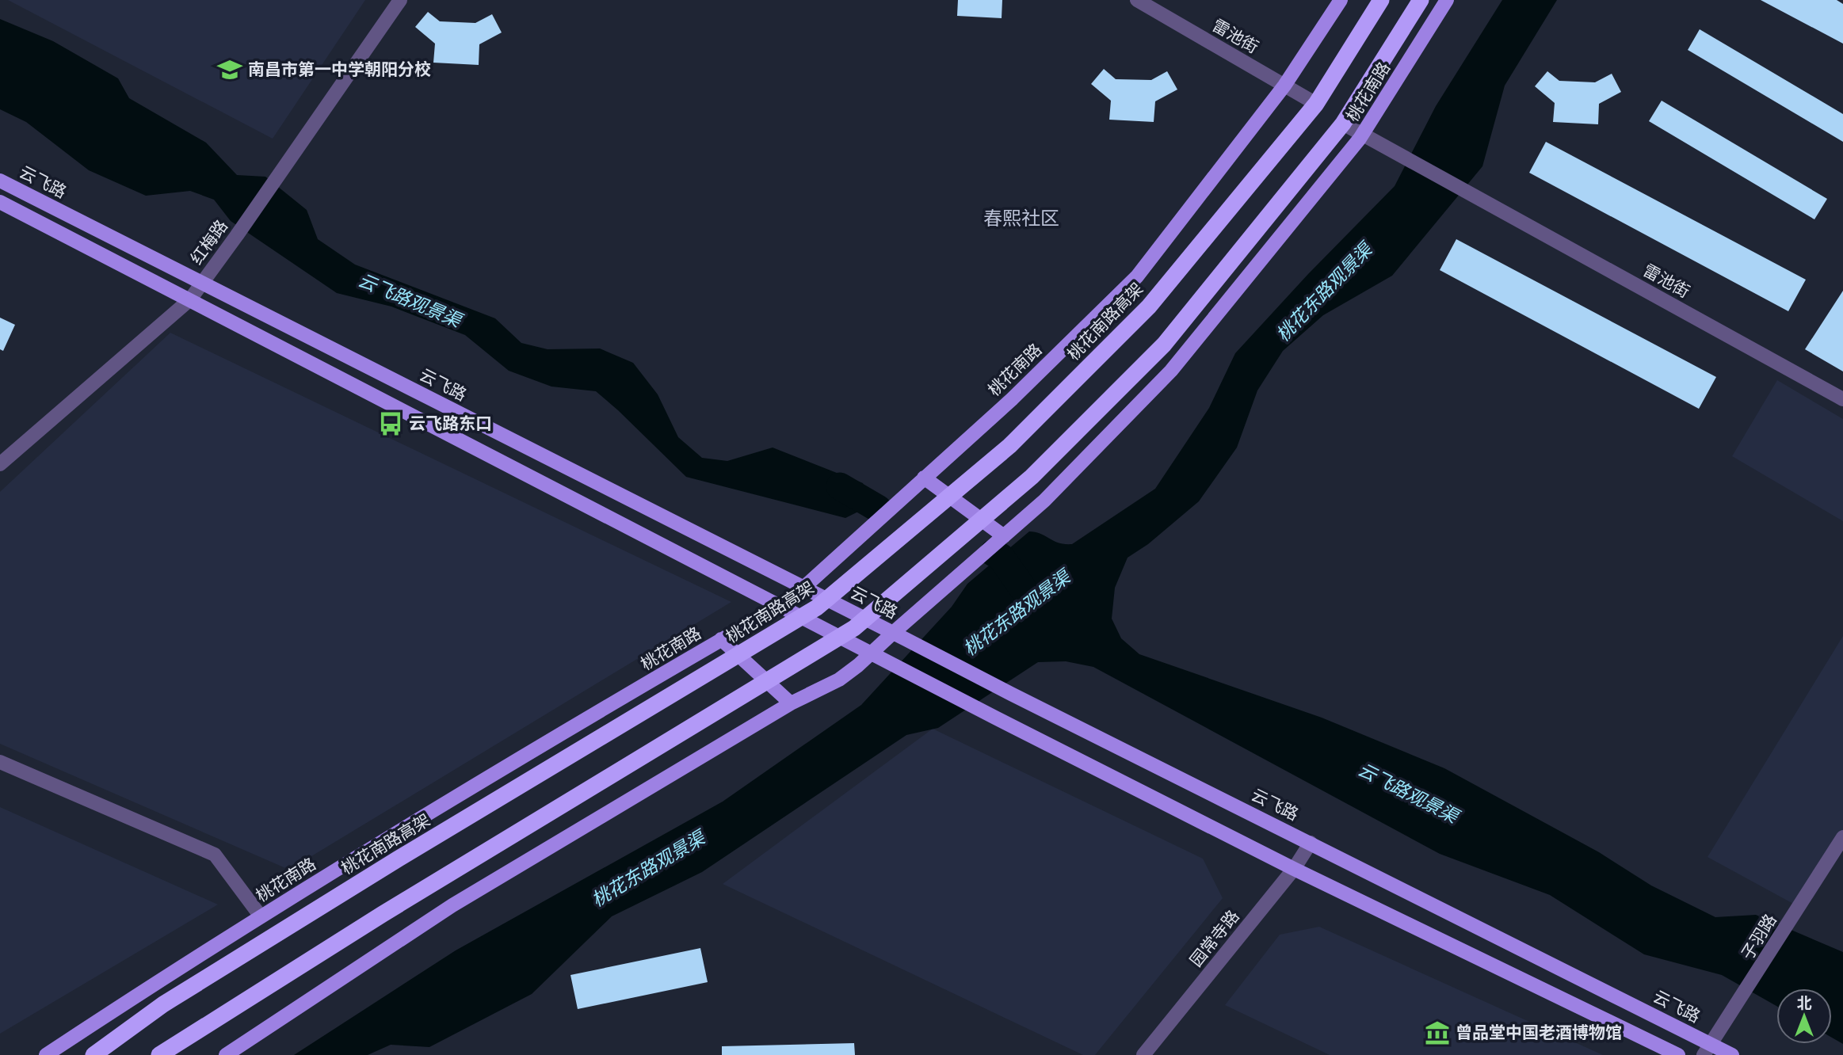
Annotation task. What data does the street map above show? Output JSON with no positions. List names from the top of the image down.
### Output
{
  "streets": {
    "highway": ["桃花南路高架"],
    "main road": ["桃花南路", "云飞路"],
    "street": [
      "雷池街",
      "红梅路",
      "子羽路",
      "园常寺路"
    ]
  },
  "crossings": [
    ["雷池街", "桃花南路"],
    ["雷池街", "桃花南路高架"],
    ["桃花南路", "云飞路"],
    ["云飞路", "红梅路"],
    ["云飞路", "子羽路"],
    ["云飞路", "园常寺路"]
  ],
  "districts": ["春熙社区"],
  "water": ["桃花东路观景渠", "云飞路观景渠"],
  "places": {
    "school or university": ["南昌市第一中学朝阳分校"],
    "bus stop": ["云飞路东口"],
    "museum": ["曾品堂中国老酒博物馆"]
  },
  "north": "top"
}
